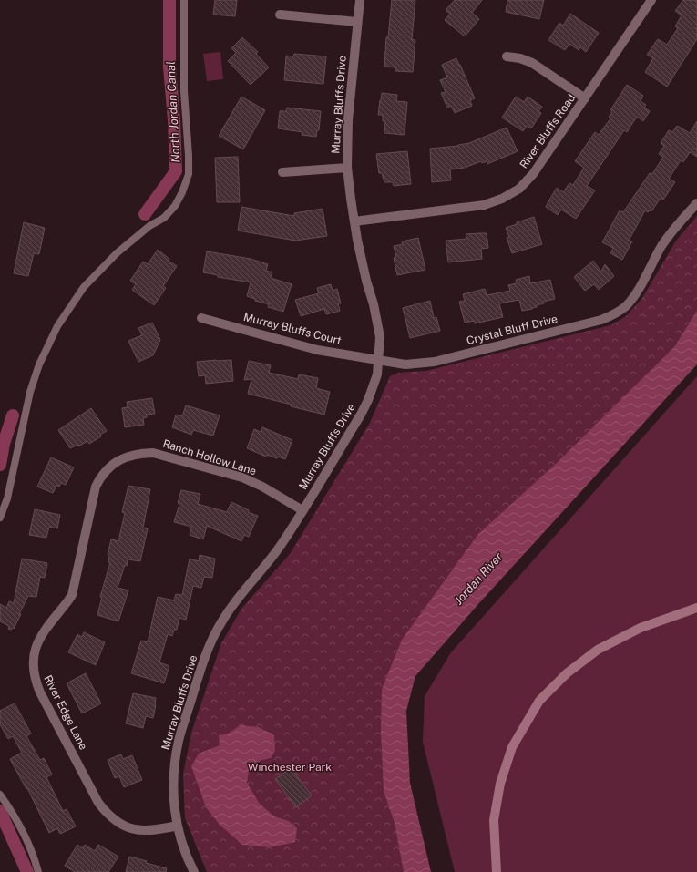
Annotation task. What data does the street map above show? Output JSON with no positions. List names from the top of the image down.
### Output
{
  "streets": {
    "street": [
      "Murray Bluffs Drive",
      "River Bluffs Road",
      "Murray Bluffs Court",
      "Crystal Bluff Drive",
      "Ranch Hollow Lane",
      "River Edge Lane"
    ]
  },
  "crossings": [
    ["Murray Bluffs Drive", "River Bluffs Road"],
    ["Murray Bluffs Drive", "Murray Bluffs Court"],
    ["Murray Bluffs Drive", "Crystal Bluff Drive"],
    ["Murray Bluffs Drive", "Ranch Hollow Lane"],
    ["Murray Bluffs Drive", "River Edge Lane"],
    ["Murray Bluffs Court", "Crystal Bluff Drive"],
    ["Ranch Hollow Lane", "River Edge Lane"]
  ],
  "water": ["North Jordan Canal", "Jordan River"],
  "parks": ["Winchester Park"]
}
